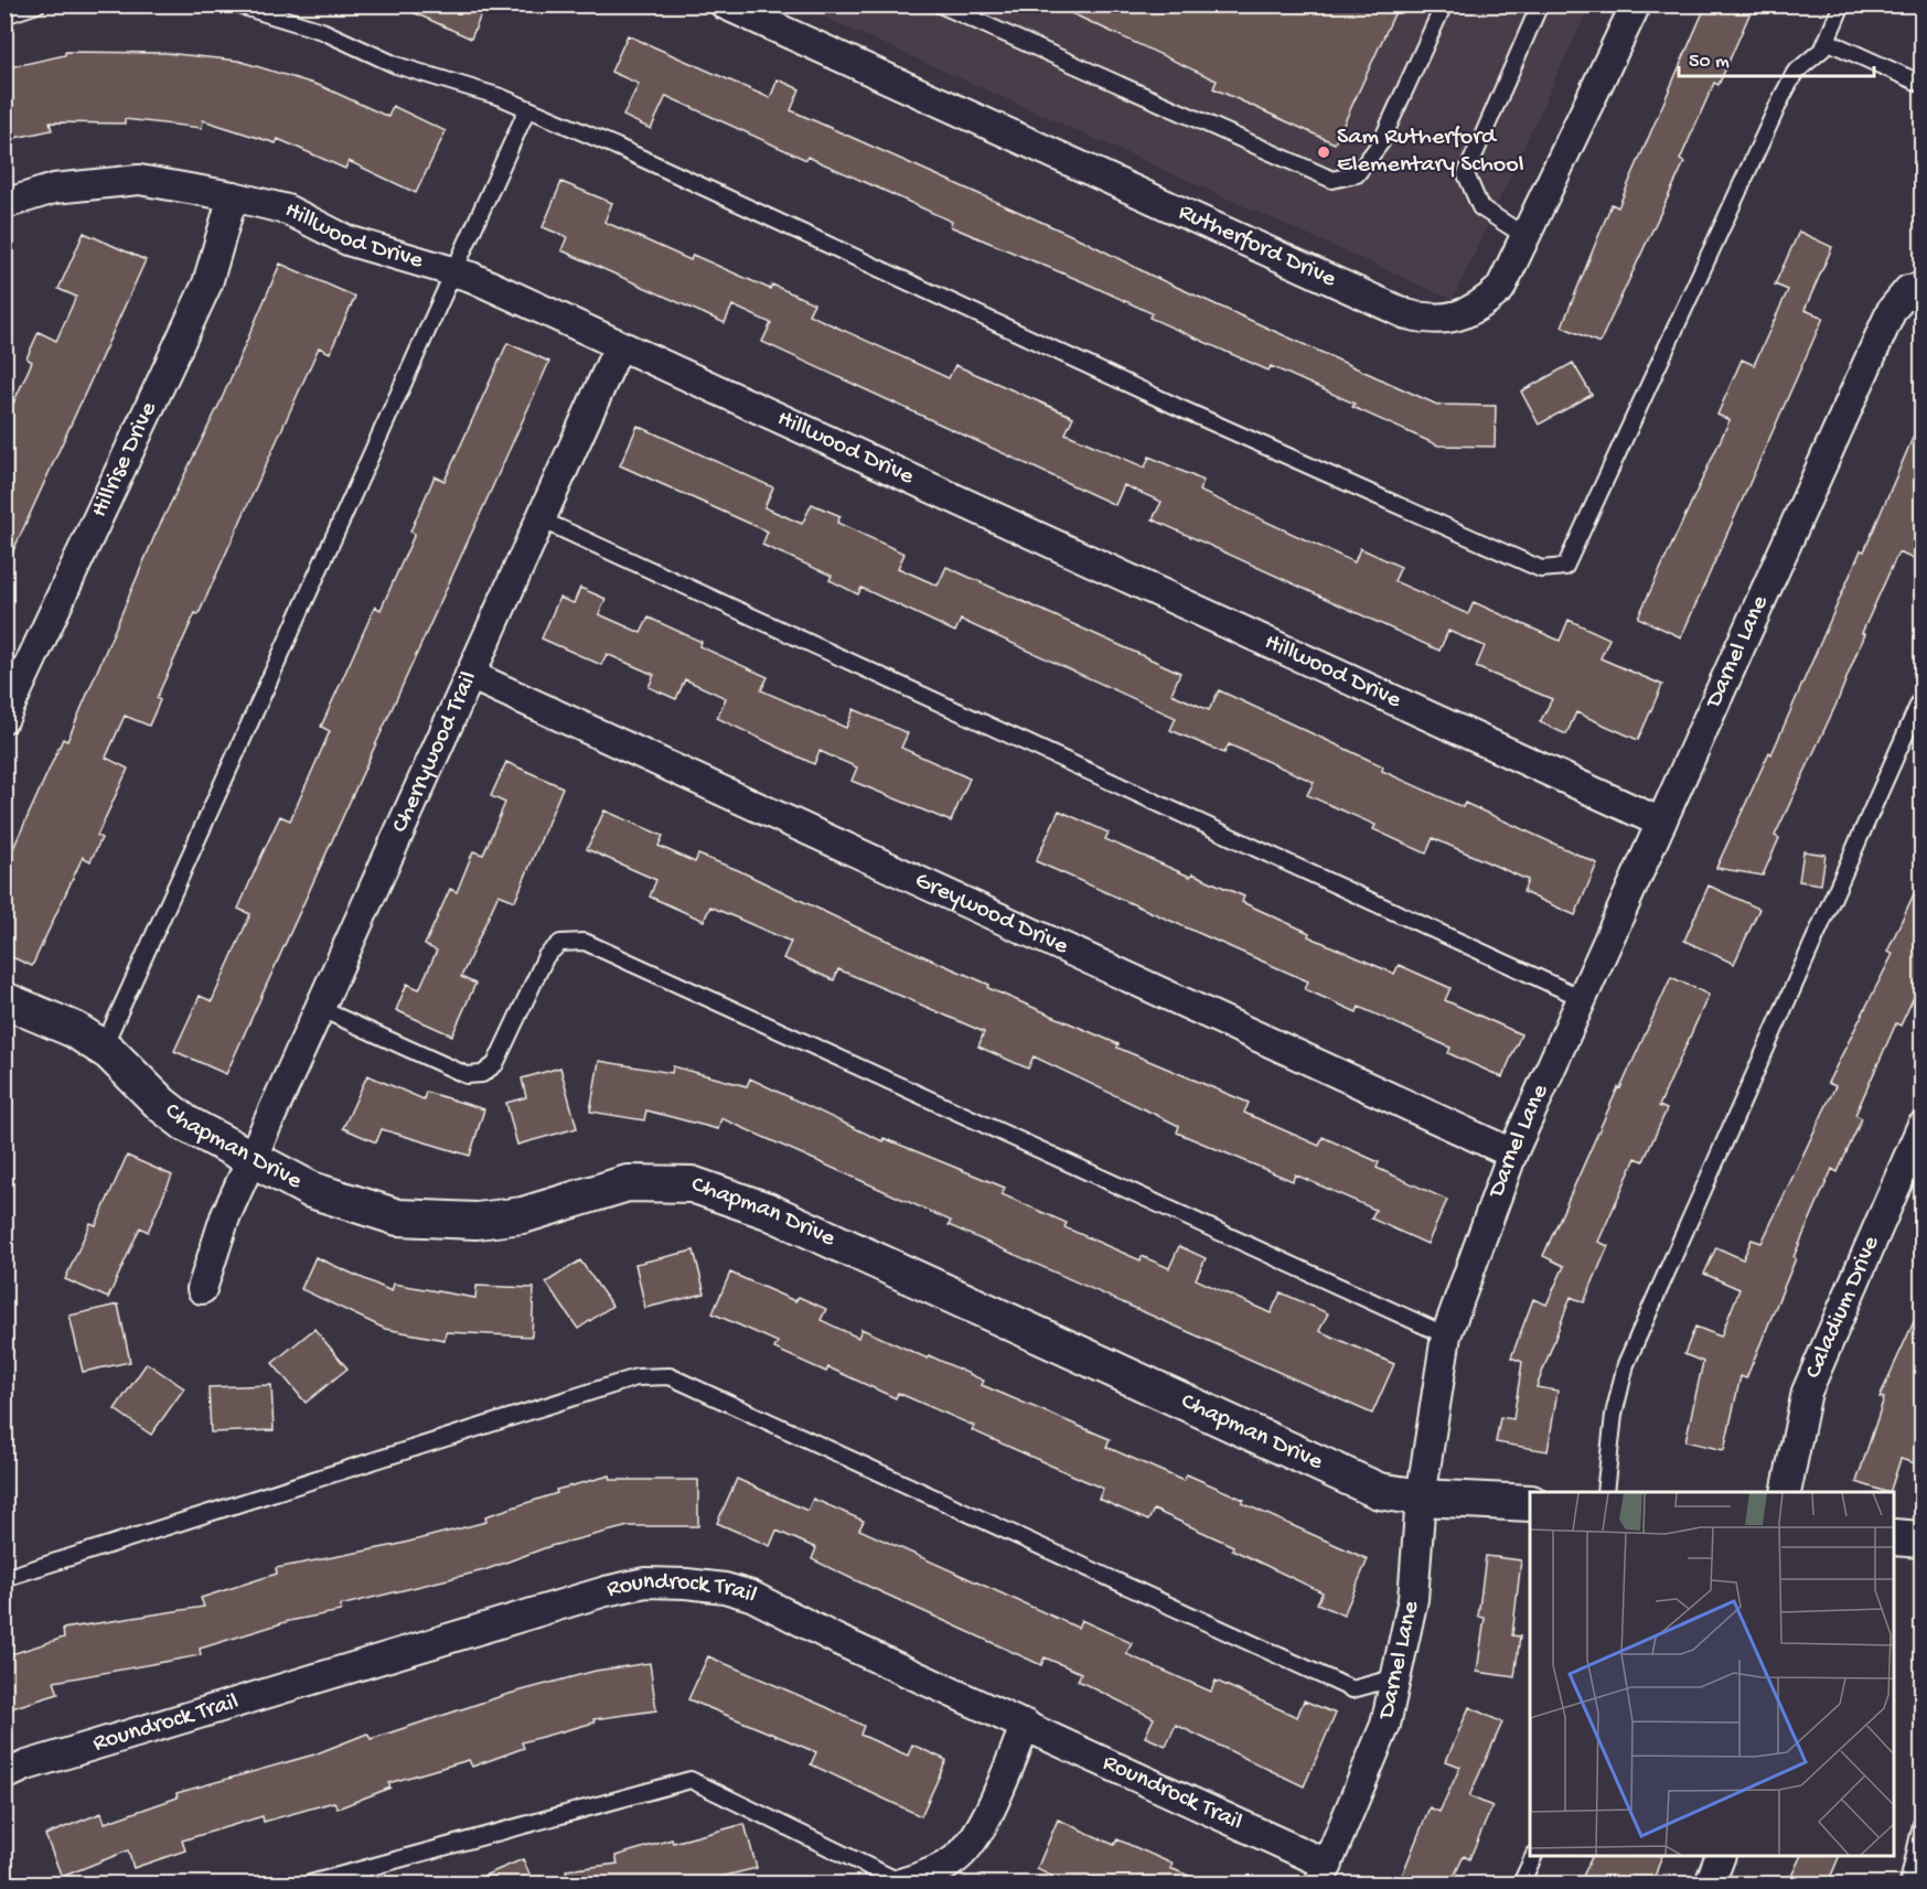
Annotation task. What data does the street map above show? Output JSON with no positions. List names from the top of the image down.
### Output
{
  "streets": {
    "street": [
      "Hillwood Drive",
      "Rutherford Drive",
      "Hillrise Drive",
      "Darnel Lane",
      "Cherrywood Trail",
      "Greywood Drive",
      "Chapman Drive",
      "Caladium Drive",
      "Roundrock Trail"
    ]
  },
  "crossings": [
    ["Hillwood Drive", "Hillrise Drive"],
    ["Hillwood Drive", "Darnel Lane"],
    ["Hillwood Drive", "Cherrywood Trail"],
    ["Darnel Lane", "Greywood Drive"],
    ["Darnel Lane", "Chapman Drive"],
    ["Darnel Lane", "Roundrock Trail"],
    ["Cherrywood Trail", "Greywood Drive"],
    ["Cherrywood Trail", "Chapman Drive"]
  ],
  "places": ["Sam Rutherford Elementary School"],
  "scale_bar": "50 m"
}
